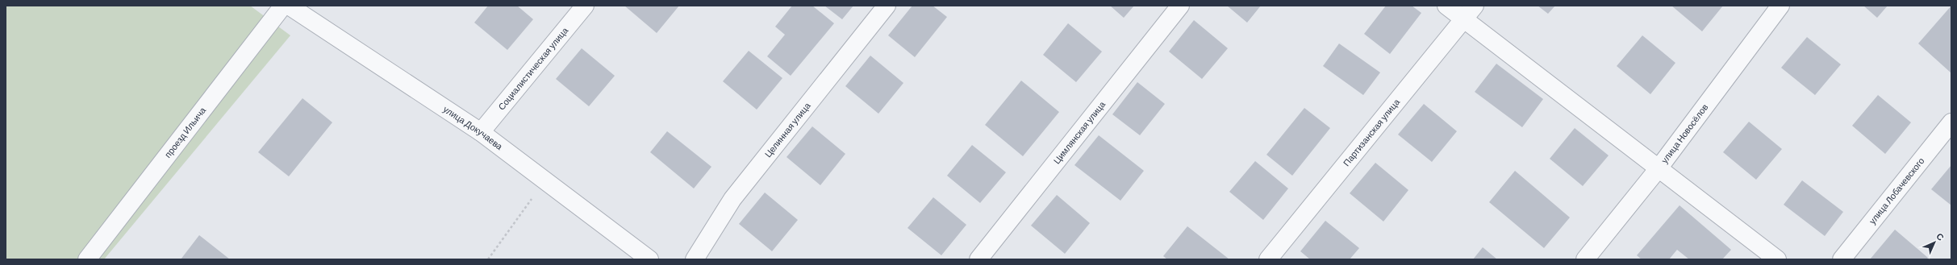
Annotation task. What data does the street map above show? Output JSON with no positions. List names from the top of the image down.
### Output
{
  "streets": {
    "street": [
      "Социалистическая улица",
      "улица Докучаева",
      "Целинная улица",
      "Цимлянская улица",
      "проезд Ильича",
      "Партизанская улица",
      "улица Новосёлов",
      "улица Лобачевского"
    ]
  },
  "crossings": [
    ["Социалистическая улица", "улица Докучаева"]
  ],
  "north": "top right"
}
